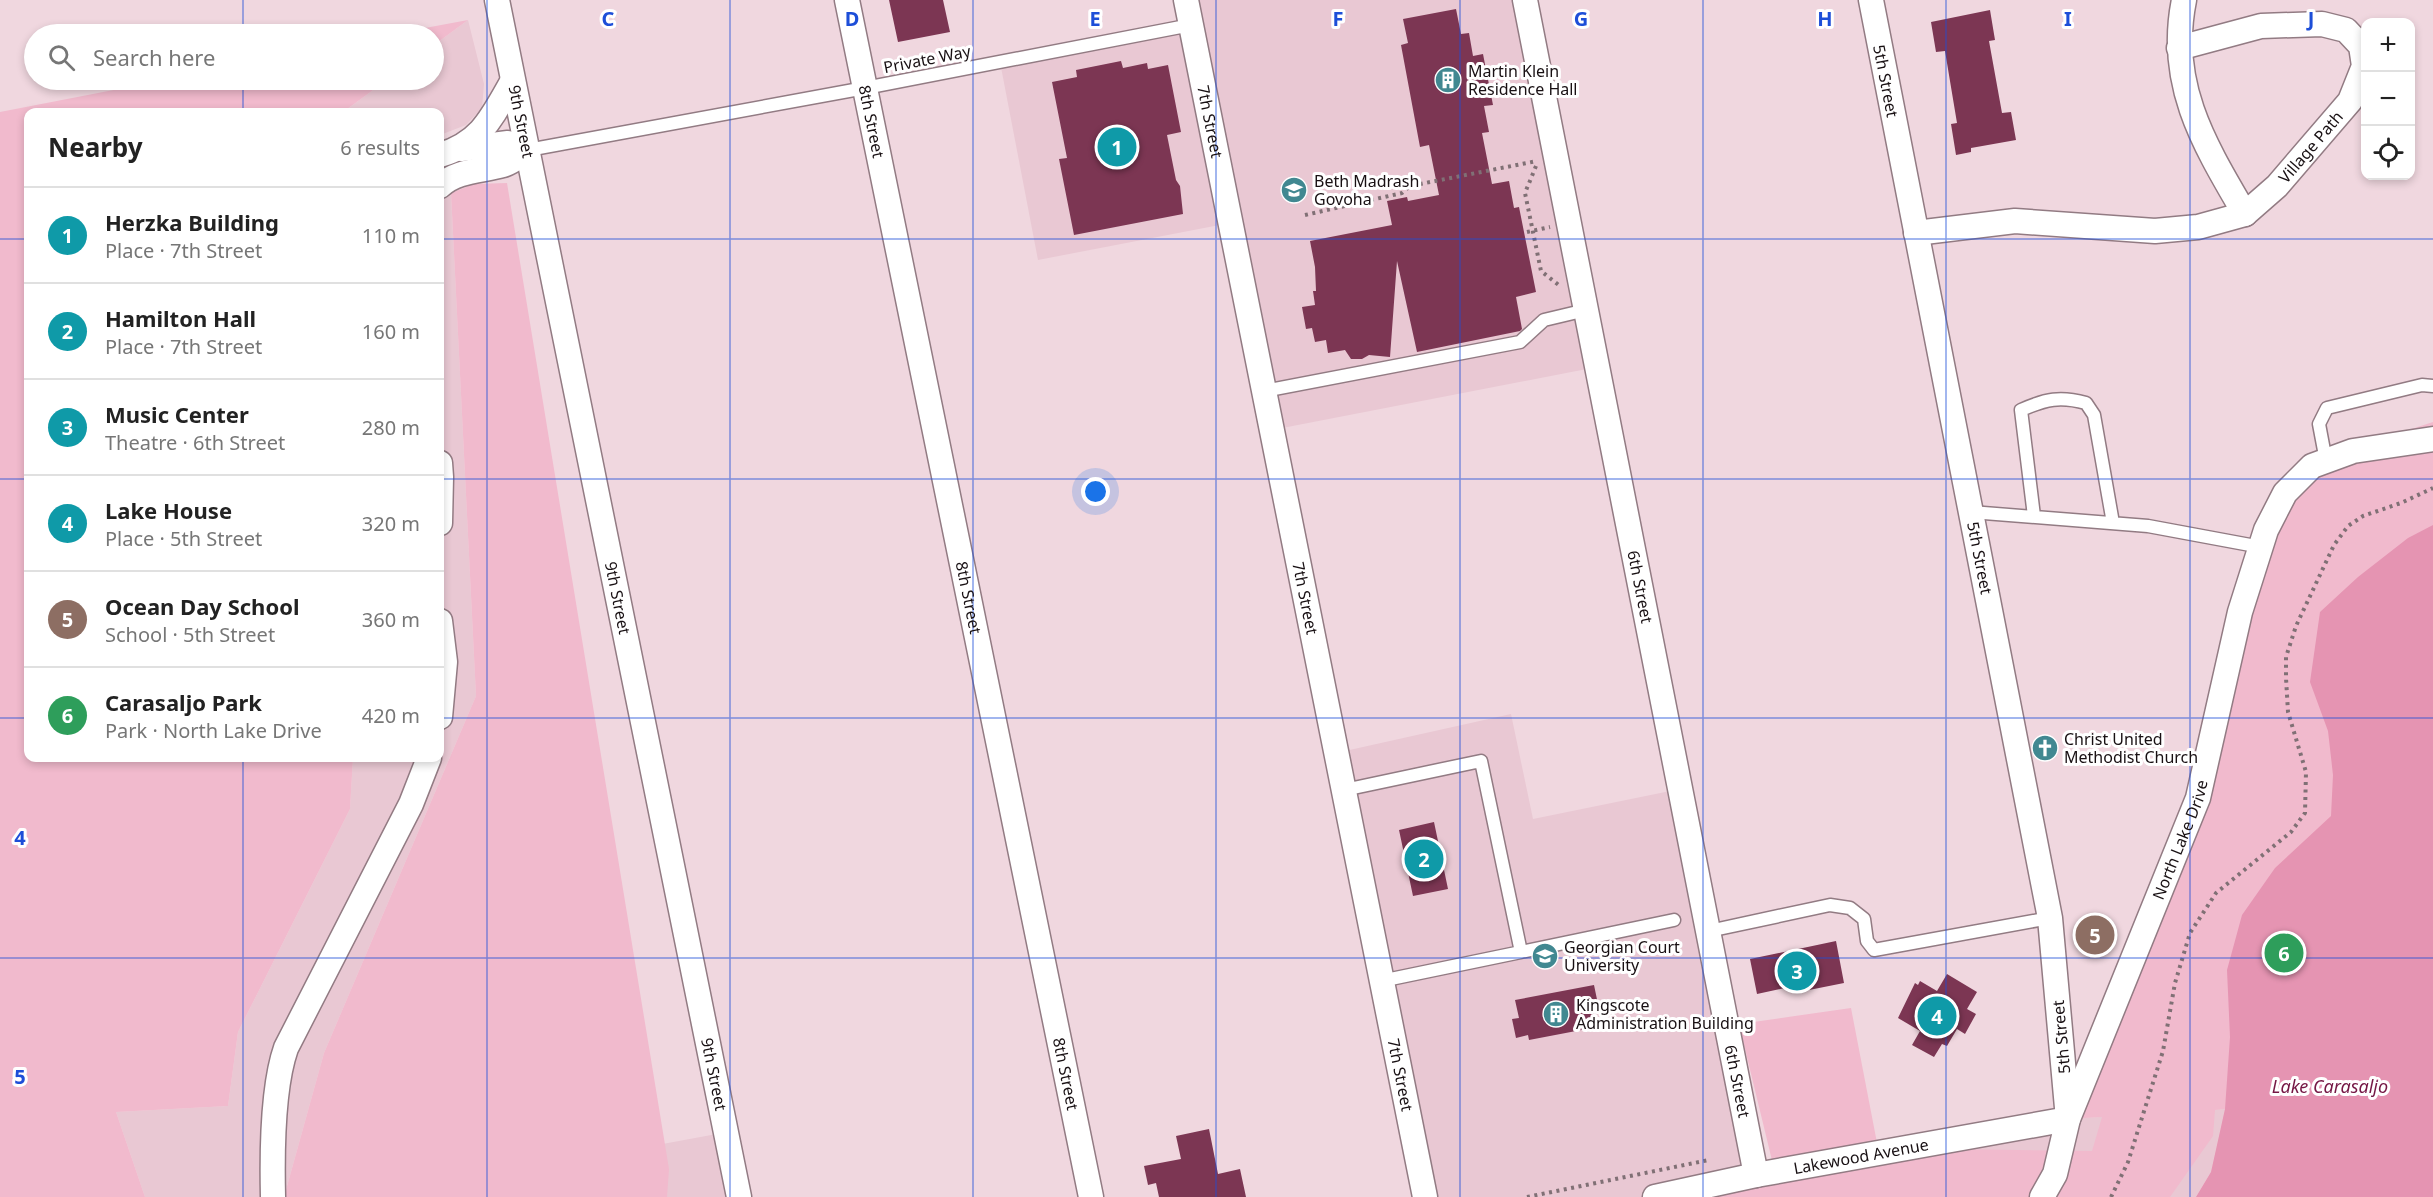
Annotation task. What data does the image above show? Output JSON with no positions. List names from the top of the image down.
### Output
{
  "streets": {
    "street": [
      "5th Street",
      "9th Street",
      "8th Street",
      "7th Street",
      "Village Path",
      "6th Street",
      "North Lake Drive",
      "Lakewood Avenue"
    ],
    "lane": ["Private Way"]
  },
  "crossings": [
    ["Private Way", "9th Street"],
    ["Private Way", "8th Street"],
    ["Private Way", "7th Street"],
    ["5th Street", "Village Path"],
    ["5th Street", "North Lake Drive"],
    ["5th Street", "Lakewood Avenue"],
    ["6th Street", "Lakewood Avenue"],
    ["North Lake Drive", "Lakewood Avenue"]
  ],
  "water": ["Lake Carasaljo"],
  "places": {
    "building": ["Martin Klein Residence Hall", "Kingscote Administration Building"],
    "school or university": ["Beth Madrash Govoha", "Georgian Court University"],
    "church": ["Christ United Methodist Church"]
  },
  "page": {
    "map_buttons": ["+", "−"],
    "search": "Search here",
    "heading": ["Nearby", "6 results"],
    "pins": [
      "1",
      "2",
      "5",
      "6",
      "3",
      "4"
    ],
    "list": [
      {
        "mark": "1",
        "name": "Herzka Building",
        "note": "Place · 7th Street",
        "value": "110 m"
      },
      {
        "mark": "2",
        "name": "Hamilton Hall",
        "note": "Place · 7th Street",
        "value": "160 m"
      },
      {
        "mark": "3",
        "name": "Music Center",
        "note": "Theatre · 6th Street",
        "value": "280 m"
      },
      {
        "mark": "4",
        "name": "Lake House",
        "note": "Place · 5th Street",
        "value": "320 m"
      },
      {
        "mark": "5",
        "name": "Ocean Day School",
        "note": "School · 5th Street",
        "value": "360 m"
      },
      {
        "mark": "6",
        "name": "Carasaljo Park",
        "note": "Park · North Lake Drive",
        "value": "420 m"
      }
    ]
  },
  "grid": {
    "columns": [
      "C",
      "D",
      "E",
      "F",
      "G",
      "H",
      "I",
      "J"
    ],
    "rows": ["4", "5"]
  }
}
